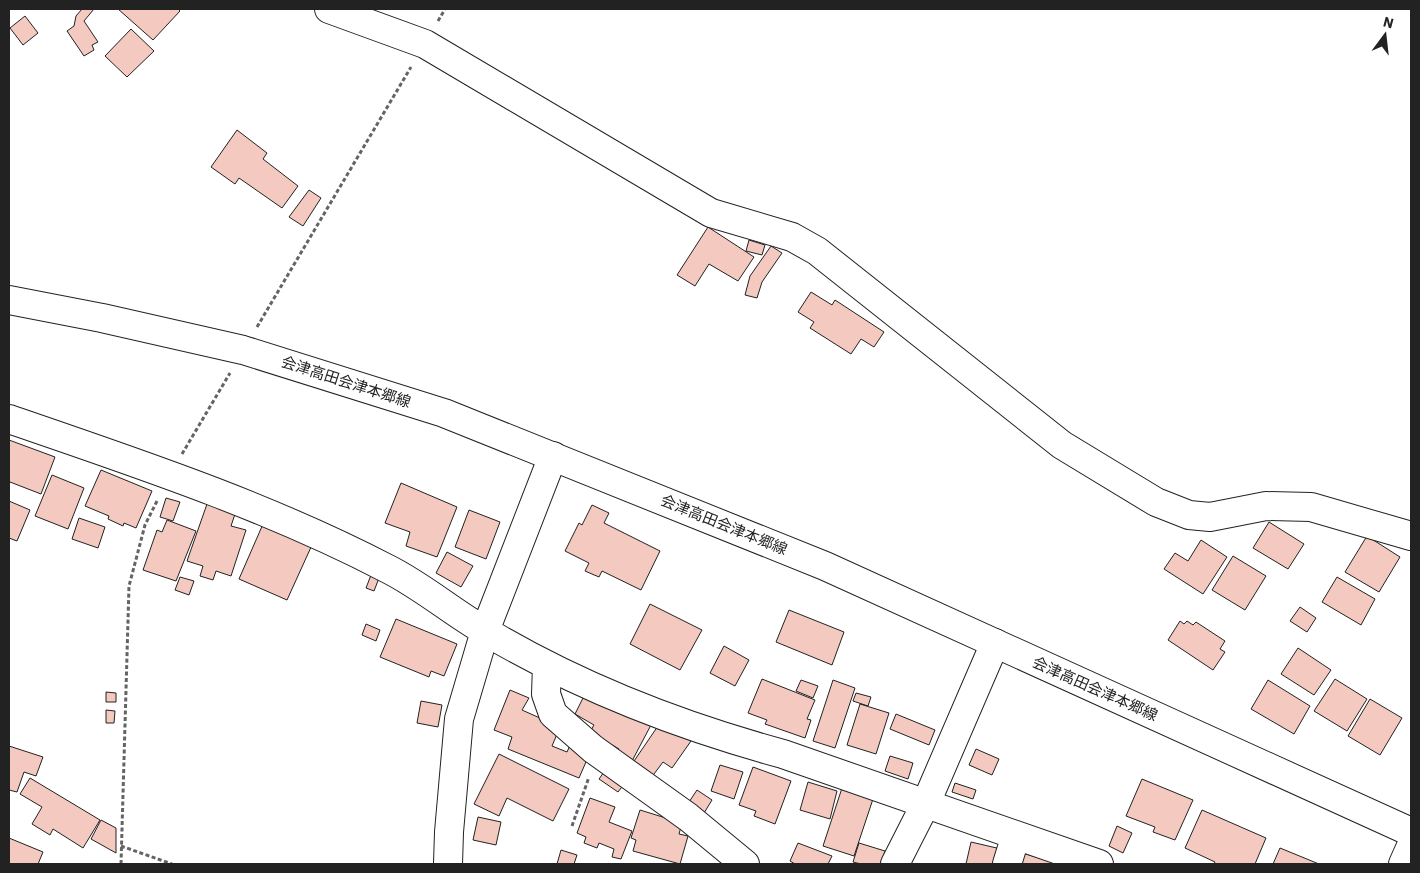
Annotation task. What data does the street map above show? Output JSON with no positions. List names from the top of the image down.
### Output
{
  "streets": {
    "street": ["会津高田会津本郷線"]
  },
  "north": "top"
}
